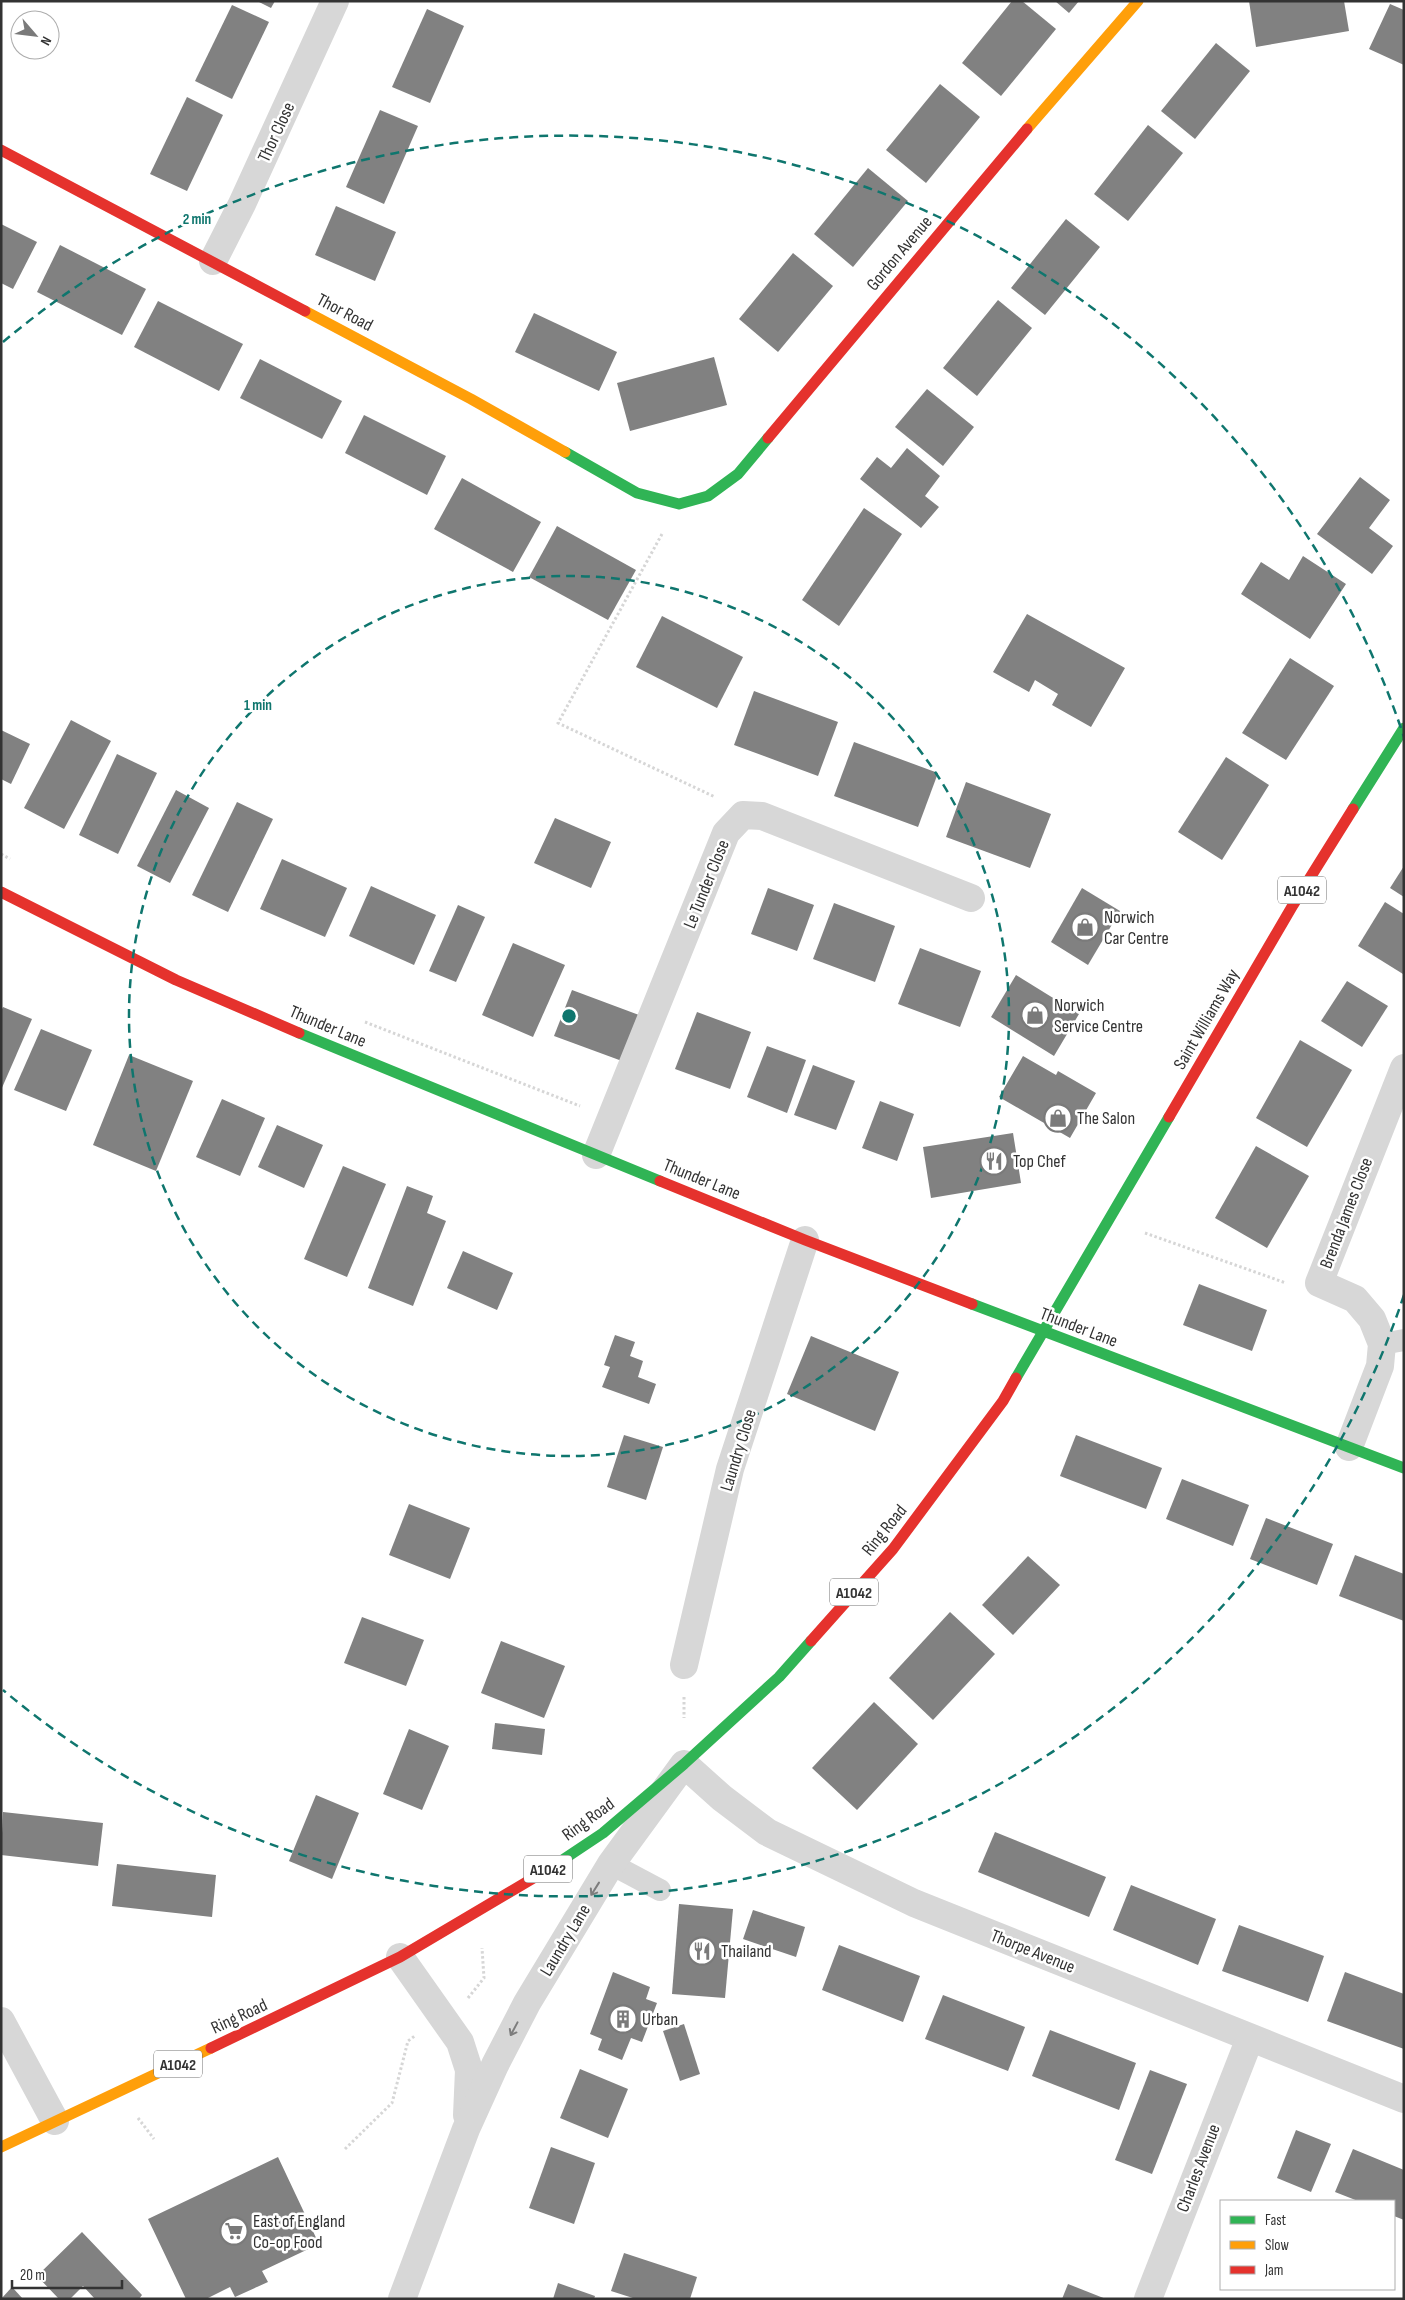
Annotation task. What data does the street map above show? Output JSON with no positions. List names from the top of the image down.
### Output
{
  "streets": {
    "main road": [
      "Gordon Avenue",
      "Thor Road",
      "A1042",
      "Saint Williams Way",
      "Thunder Lane",
      "Ring Road"
    ],
    "street": [
      "Thor Close",
      "Le Tunder Close",
      "Brenda James Close",
      "Laundry Close",
      "Laundry Lane",
      "Thorpe Avenue",
      "Charles Avenue"
    ]
  },
  "crossings": [
    ["Thor Close", "Thor Road"],
    ["Gordon Avenue", "Thor Road"],
    ["Le Tunder Close", "Thunder Lane"],
    ["Saint Williams Way", "Thunder Lane"],
    ["Saint Williams Way", "Ring Road"],
    ["Thunder Lane", "Brenda James Close"],
    ["Thunder Lane", "Laundry Close"],
    ["Thunder Lane", "Ring Road"],
    ["Ring Road", "Laundry Lane"],
    ["Ring Road", "Thorpe Avenue"],
    ["Laundry Lane", "Thorpe Avenue"],
    ["Thorpe Avenue", "Charles Avenue"]
  ],
  "one_way": ["Laundry Lane"],
  "places": {
    "shop": ["Norwich Car Centre", "Norwich Service Centre", "The Salon"],
    "restaurant": ["Top Chef", "Thailand"],
    "building": ["Urban"],
    "supermarket": ["East of England Co-op Food"]
  },
  "legend": ["Fast", "Slow", "Jam"],
  "scale_bar": "20 m",
  "north": "bottom right",
  "rings": ["2 min", "1 min"]
}
